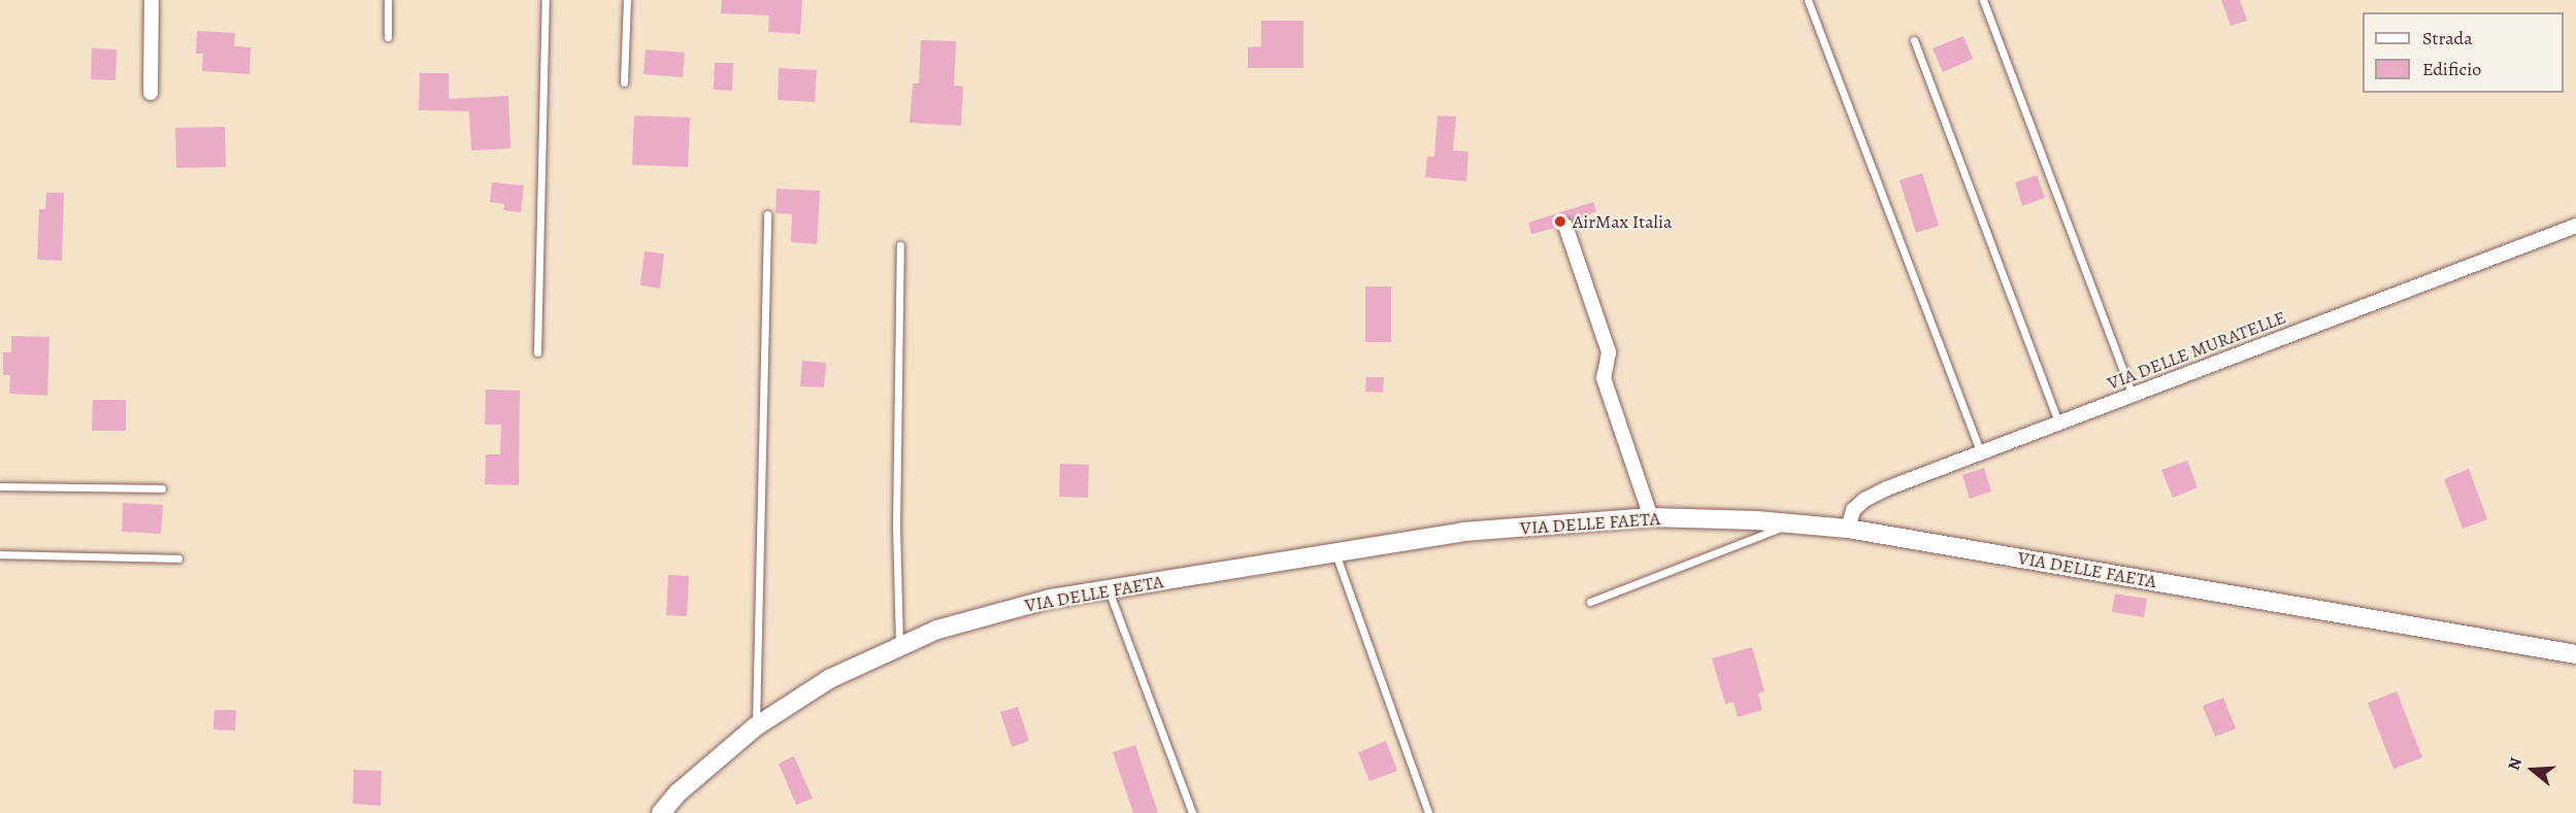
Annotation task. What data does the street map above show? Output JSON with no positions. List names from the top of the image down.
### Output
{
  "streets": {
    "street": ["VIA DELLE MURATELLE", "VIA DELLE FAETA"]
  },
  "crossings": [
    ["VIA DELLE MURATELLE", "VIA DELLE FAETA"]
  ],
  "places": ["AirMax Italia"],
  "legend": ["Strada", "Edificio"],
  "north": "left"
}
